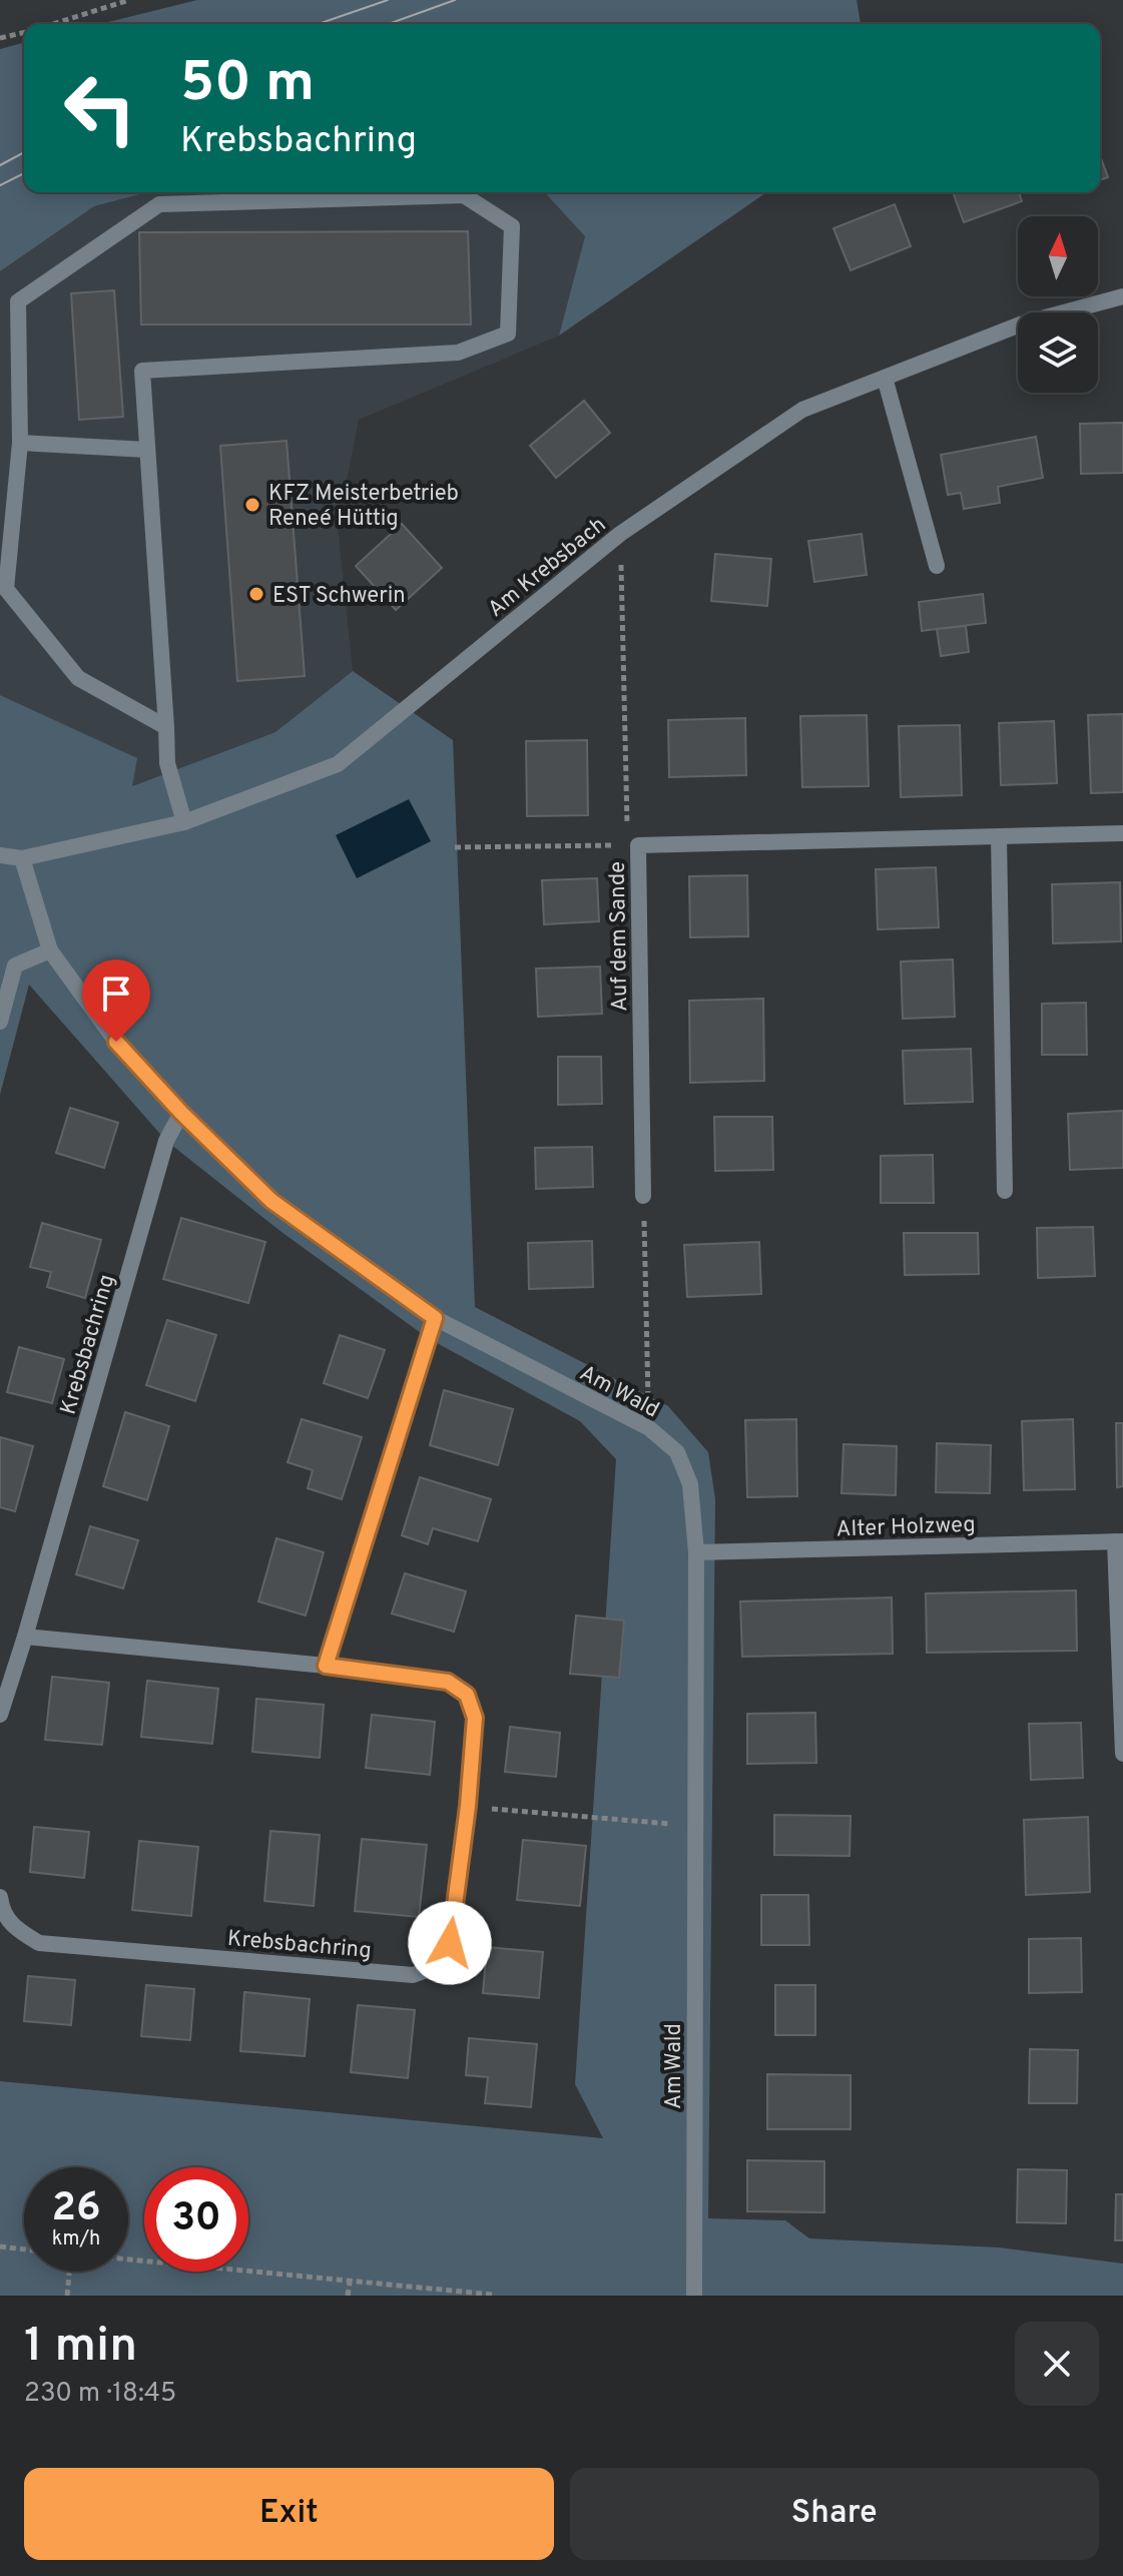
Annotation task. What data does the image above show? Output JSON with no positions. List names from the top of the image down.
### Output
{
  "streets": {
    "street": [
      "Am Krebsbach",
      "Auf dem Sande",
      "Krebsbachring",
      "Am Wald",
      "Alter Holzweg"
    ]
  },
  "crossings": [
    ["Am Krebsbach", "Am Wald"],
    ["Krebsbachring", "Am Wald"],
    ["Am Wald", "Alter Holzweg"]
  ],
  "places": ["KFZ Meisterbetrieb Reneé Hüttig", "EST Schwerin"],
  "north": "top",
  "page": {
    "turn": ["50 m", "Krebsbachring"],
    "speed": "26 km/h",
    "limit": "30",
    "heading": ["1 min", "230 m · 18:45"],
    "buttons": ["Exit", "Share"]
  }
}
